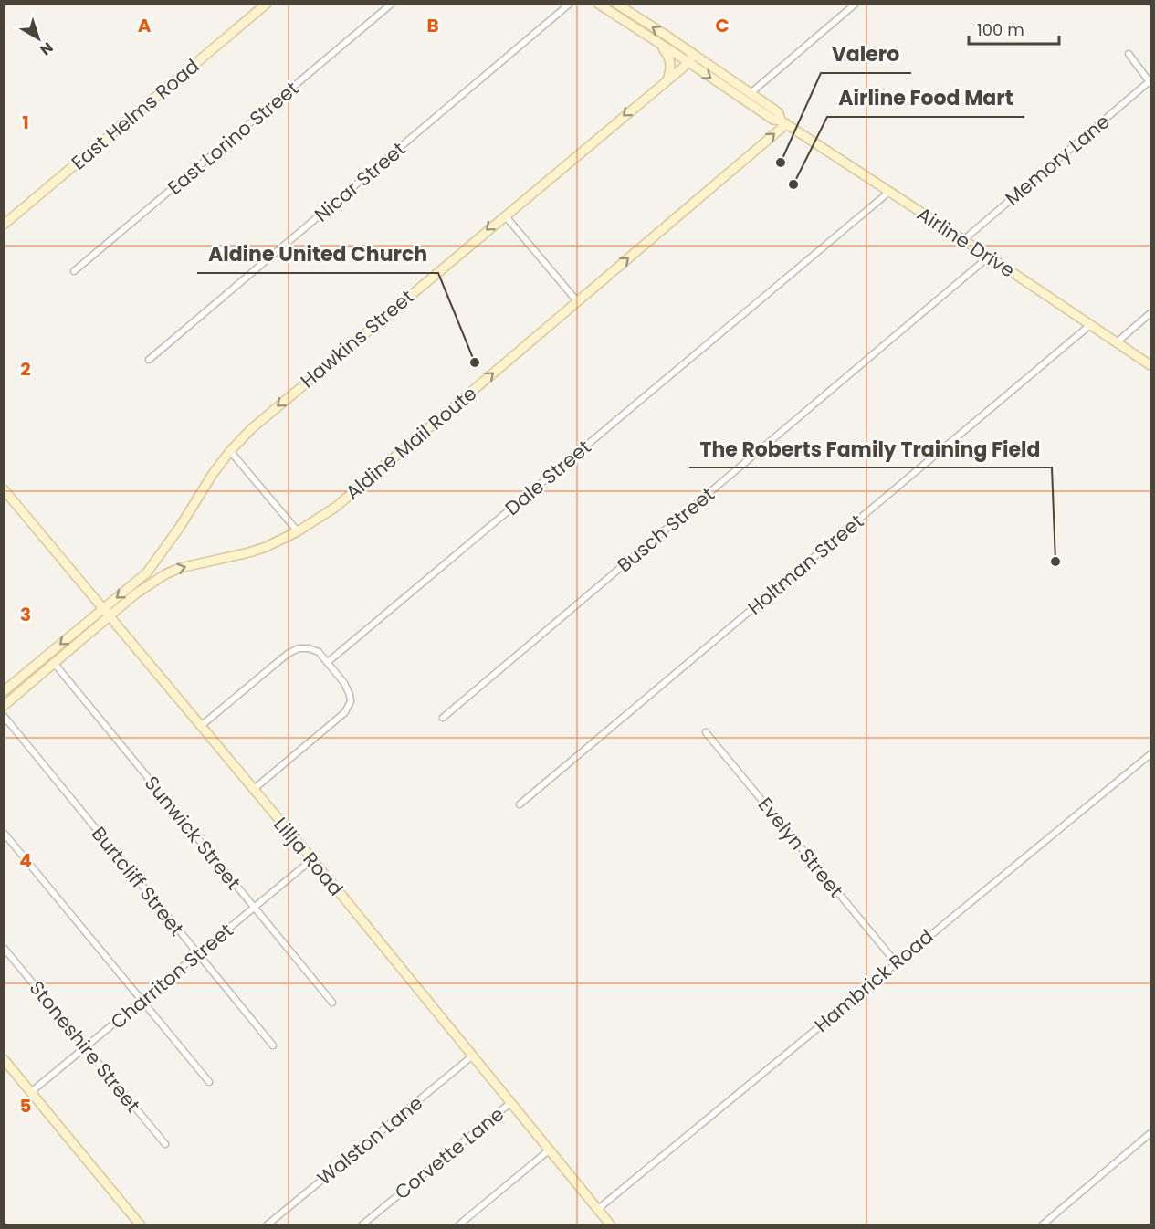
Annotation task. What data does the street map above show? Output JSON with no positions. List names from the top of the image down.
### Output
{
  "streets": {
    "main road": [
      "East Helms Road",
      "Airline Drive",
      "Hawkins Street",
      "Aldine Mail Route",
      "Lillja Road"
    ],
    "street": [
      "East Lorino Street",
      "Memory Lane",
      "Nicar Street",
      "Dale Street",
      "Busch Street",
      "Holtman Street",
      "Sunwick Street",
      "Evelyn Street",
      "Burtcliff Street",
      "Charriton Street",
      "Hambrick Road",
      "Stoneshire Street",
      "Walston Lane",
      "Corvette Lane"
    ]
  },
  "crossings": [
    ["Memory Lane", "Airline Drive"],
    ["Airline Drive", "Hawkins Street"],
    ["Airline Drive", "Aldine Mail Route"],
    ["Airline Drive", "Dale Street"],
    ["Airline Drive", "Busch Street"],
    ["Airline Drive", "Holtman Street"],
    ["Hawkins Street", "Lillja Road"],
    ["Aldine Mail Route", "Sunwick Street"],
    ["Aldine Mail Route", "Lillja Road"],
    ["Sunwick Street", "Charriton Street"],
    ["Evelyn Street", "Hambrick Road"],
    ["Lillja Road", "Charriton Street"],
    ["Lillja Road", "Hambrick Road"],
    ["Lillja Road", "Walston Lane"],
    ["Lillja Road", "Corvette Lane"],
    ["Burtcliff Street", "Charriton Street"],
    ["Charriton Street", "Stoneshire Street"]
  ],
  "one_way": ["Hawkins Street", "Aldine Mail Route"],
  "places": [
    "Valero",
    "Airline Food Mart",
    "Aldine United Church",
    "The Roberts Family Training Field"
  ],
  "scale_bar": "100 m",
  "north": "bottom right",
  "grid": {
    "columns": ["A", "B", "C"],
    "rows": [
      "1",
      "2",
      "3",
      "4",
      "5"
    ]
  }
}
